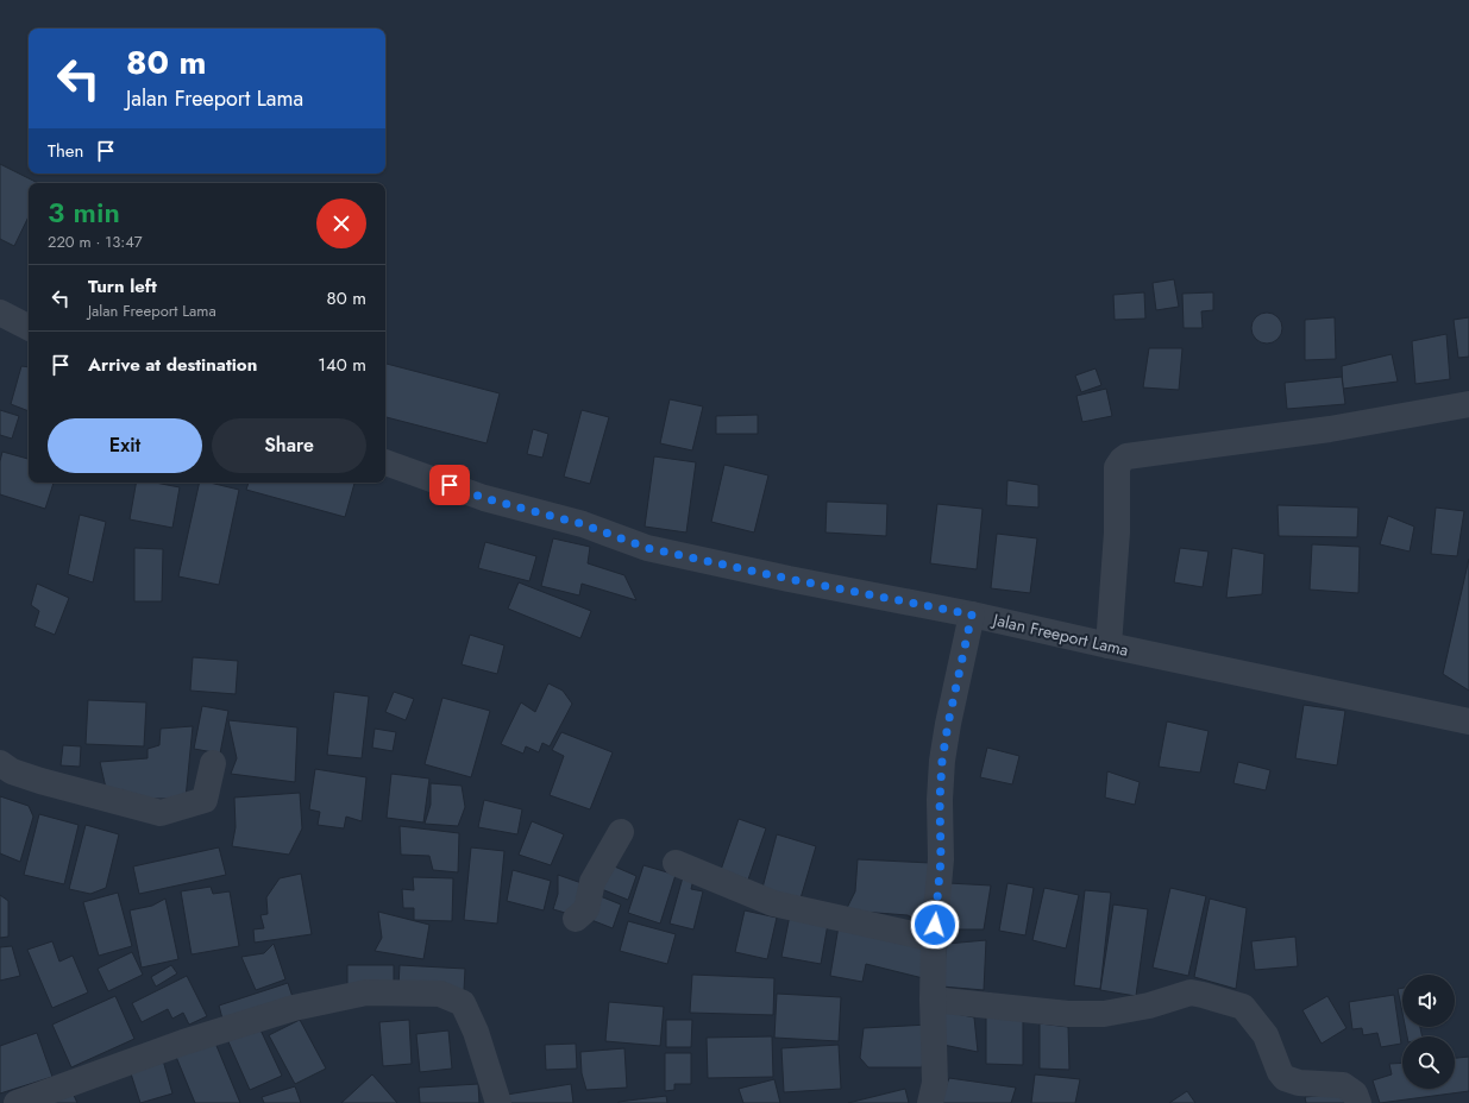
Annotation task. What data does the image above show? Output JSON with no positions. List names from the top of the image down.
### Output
{
  "streets": {
    "street": ["Jalan Freeport Lama"]
  },
  "page": {
    "turn": ["80 m", "Jalan Freeport Lama"],
    "then": "Then",
    "heading": ["3 min", "220 m · 13:47"],
    "list": [
      {
        "name": "Turn left",
        "note": "Jalan Freeport Lama",
        "value": "80 m"
      },
      {
        "name": "Arrive at destination",
        "value": "140 m"
      }
    ],
    "buttons": ["Exit", "Share"]
  }
}
